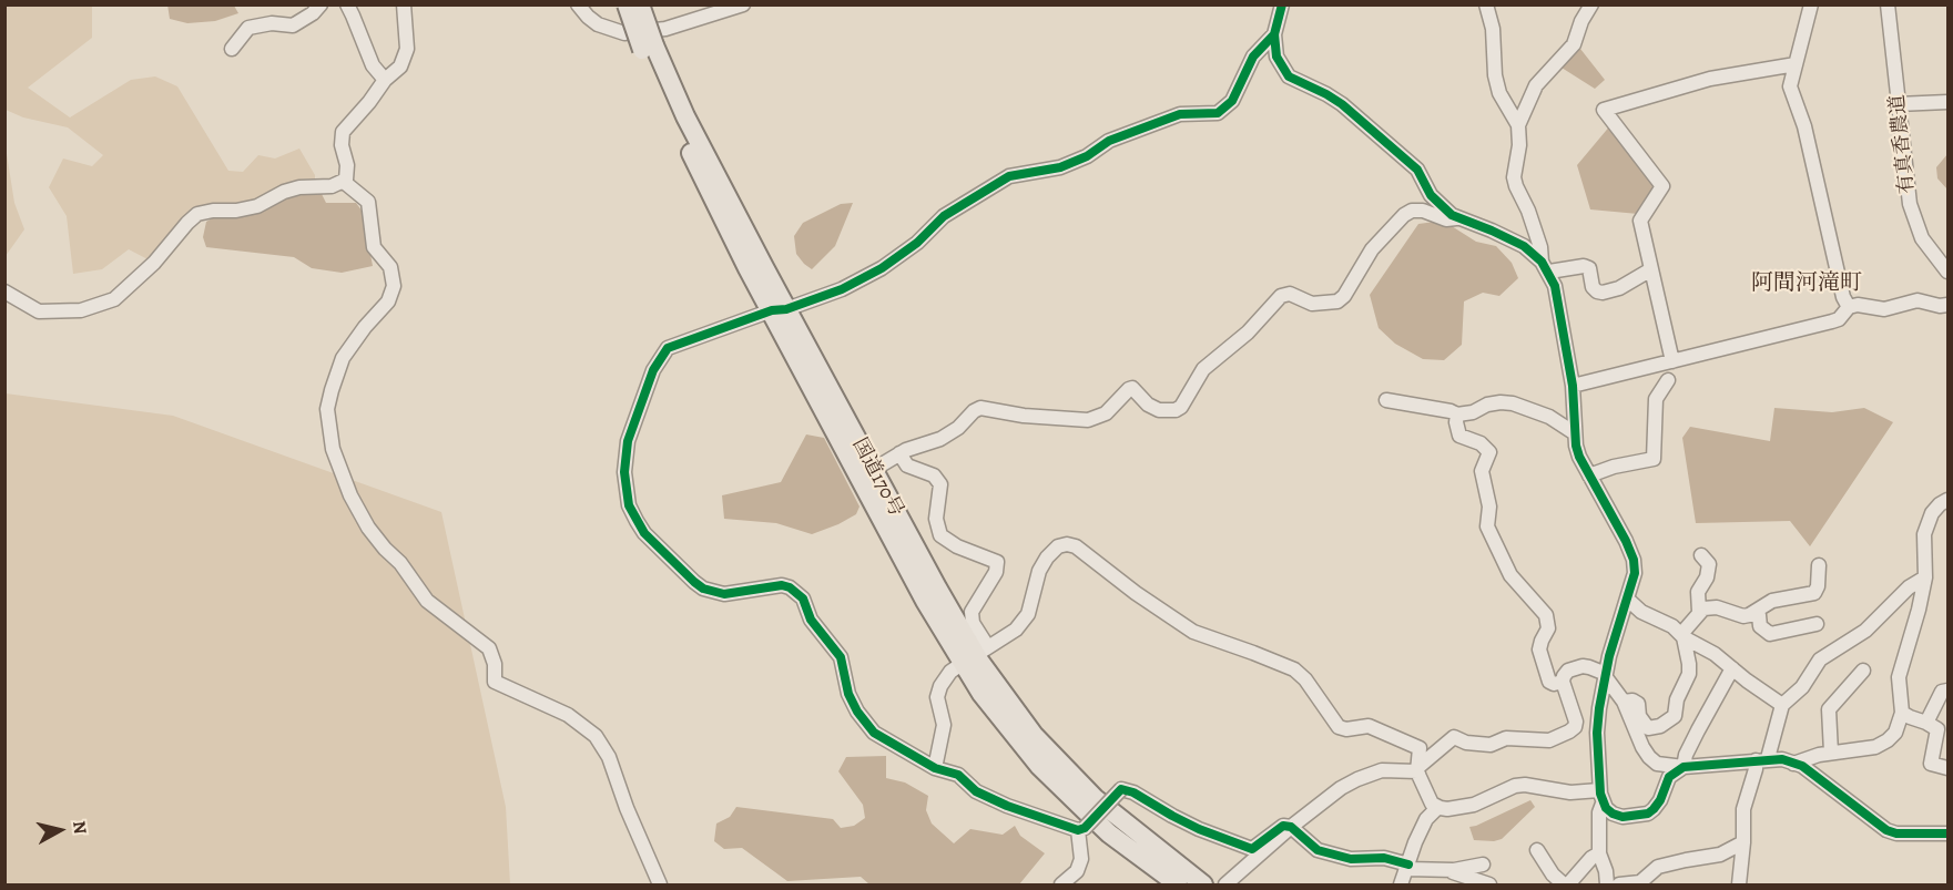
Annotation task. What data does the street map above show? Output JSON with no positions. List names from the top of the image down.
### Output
{
  "streets": {
    "highway": ["国道170号"],
    "street": ["有真香農道"]
  },
  "districts": ["阿間河滝町"],
  "north": "right"
}
